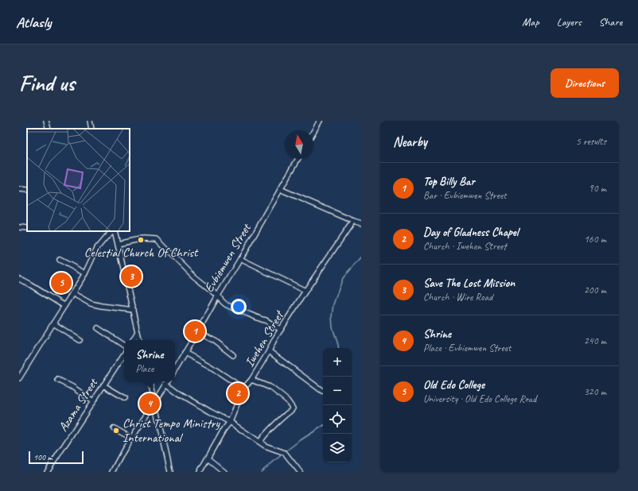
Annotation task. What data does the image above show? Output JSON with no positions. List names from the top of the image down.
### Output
{
  "streets": {
    "street": ["Evbiemwen Street", "Iwehen Street", "Azama Street"]
  },
  "places": ["Celestial Church Of Christ", "Christ Tempo Ministry International"],
  "scale_bar": "100 m",
  "north": "top",
  "page": {
    "header": "Atlasly",
    "nav": ["Map", "Layers", "Share"],
    "buttons": "Directions",
    "title": "Find us",
    "heading": ["Nearby", "5 results"],
    "list": [
      {
        "mark": "1",
        "name": "Top Billy Bar",
        "note": "Bar · Evbiemwen Street",
        "value": "90 m"
      },
      {
        "mark": "2",
        "name": "Day of Gladness Chapel",
        "note": "Church · Iwehen Street",
        "value": "160 m"
      },
      {
        "mark": "3",
        "name": "Save The Lost Mission",
        "note": "Church · Wire Road",
        "value": "200 m"
      },
      {
        "mark": "4",
        "name": "Shrine",
        "note": "Place · Evbiemwen Street",
        "value": "240 m"
      },
      {
        "mark": "5",
        "name": "Old Edo College",
        "note": "University · Old Edo College Road",
        "value": "320 m"
      }
    ],
    "pins": [
      "3",
      "5",
      "1",
      "2",
      "4"
    ],
    "popup": ["Shrine", "Place"],
    "map_buttons": ["+", "−"],
    "scale": "100 m"
  }
}
